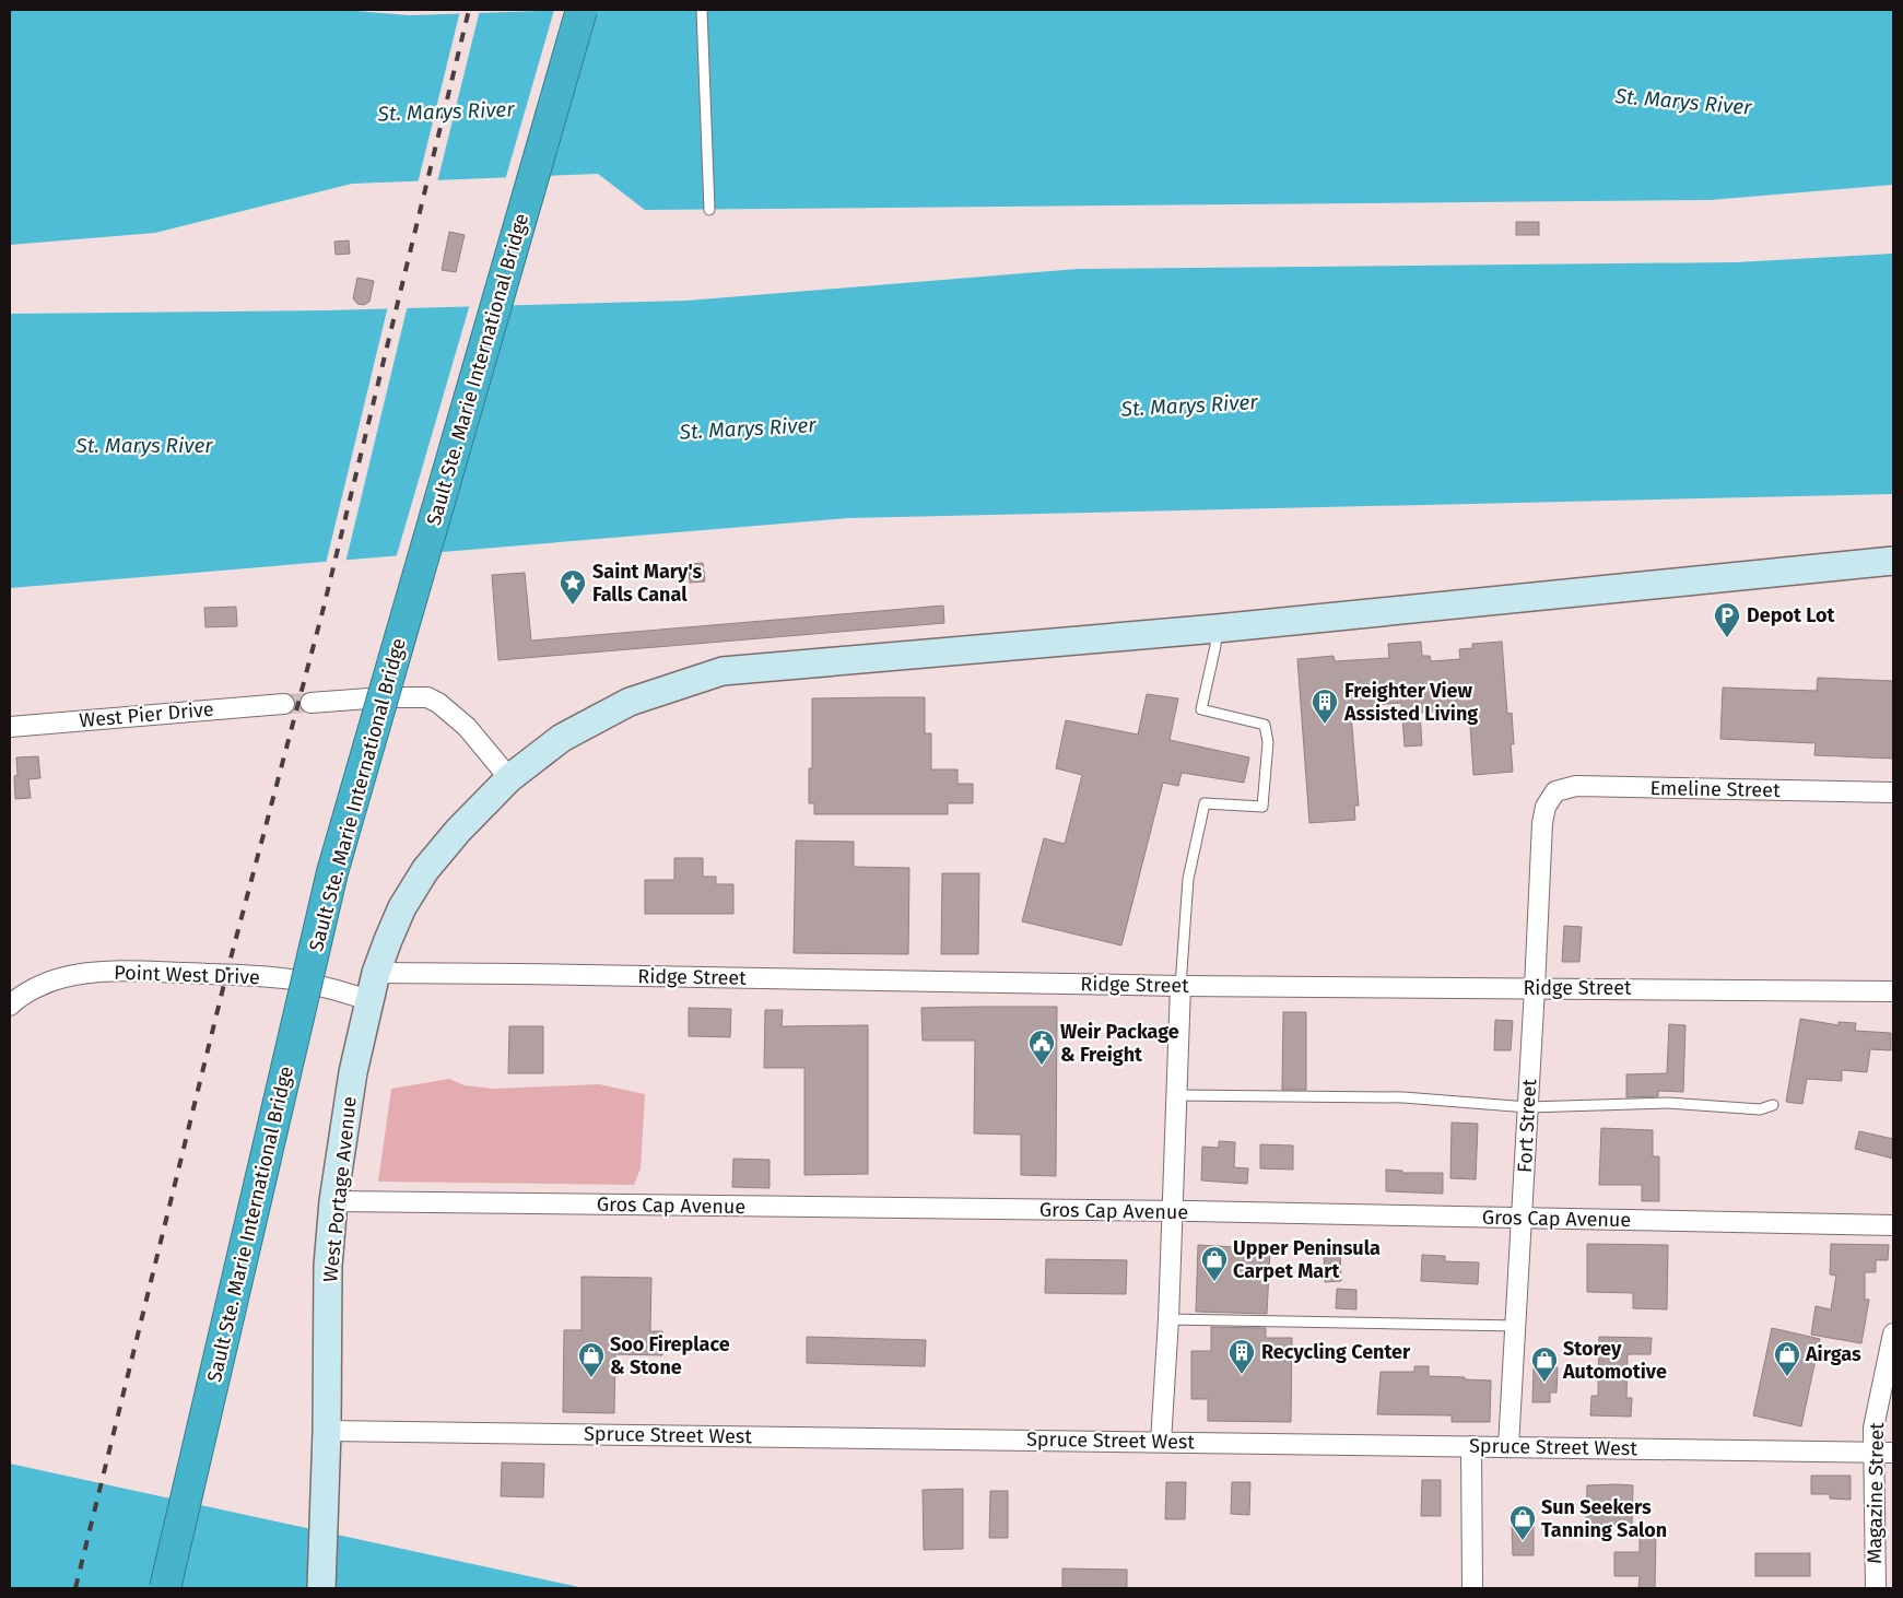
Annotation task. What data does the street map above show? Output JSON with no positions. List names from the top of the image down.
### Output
{
  "streets": {
    "highway": ["Sault Ste. Marie International Bridge"],
    "street": [
      "West Pier Drive",
      "Emeline Street",
      "Point West Drive",
      "Ridge Street",
      "Fort Street",
      "West Portage Avenue",
      "Gros Cap Avenue",
      "Spruce Street West",
      "Magazine Street"
    ]
  },
  "crossings": [
    ["Emeline Street", "Fort Street"],
    ["Point West Drive", "West Portage Avenue"],
    ["Ridge Street", "Fort Street"],
    ["Ridge Street", "West Portage Avenue"],
    ["Fort Street", "Gros Cap Avenue"],
    ["Fort Street", "Spruce Street West"],
    ["West Portage Avenue", "Gros Cap Avenue"],
    ["West Portage Avenue", "Spruce Street West"],
    ["Spruce Street West", "Magazine Street"]
  ],
  "water": ["St. Marys River"],
  "places": {
    "place": ["Saint Mary's Falls Canal"],
    "parking": ["Depot Lot"],
    "building": ["Freighter View Assisted Living", "Recycling Center"],
    "public building": ["Weir Package & Freight"],
    "shop": [
      "Upper Peninsula Carpet Mart",
      "Airgas",
      "Soo Fireplace & Stone",
      "Storey Automotive",
      "Sun Seekers Tanning Salon"
    ]
  }
}
